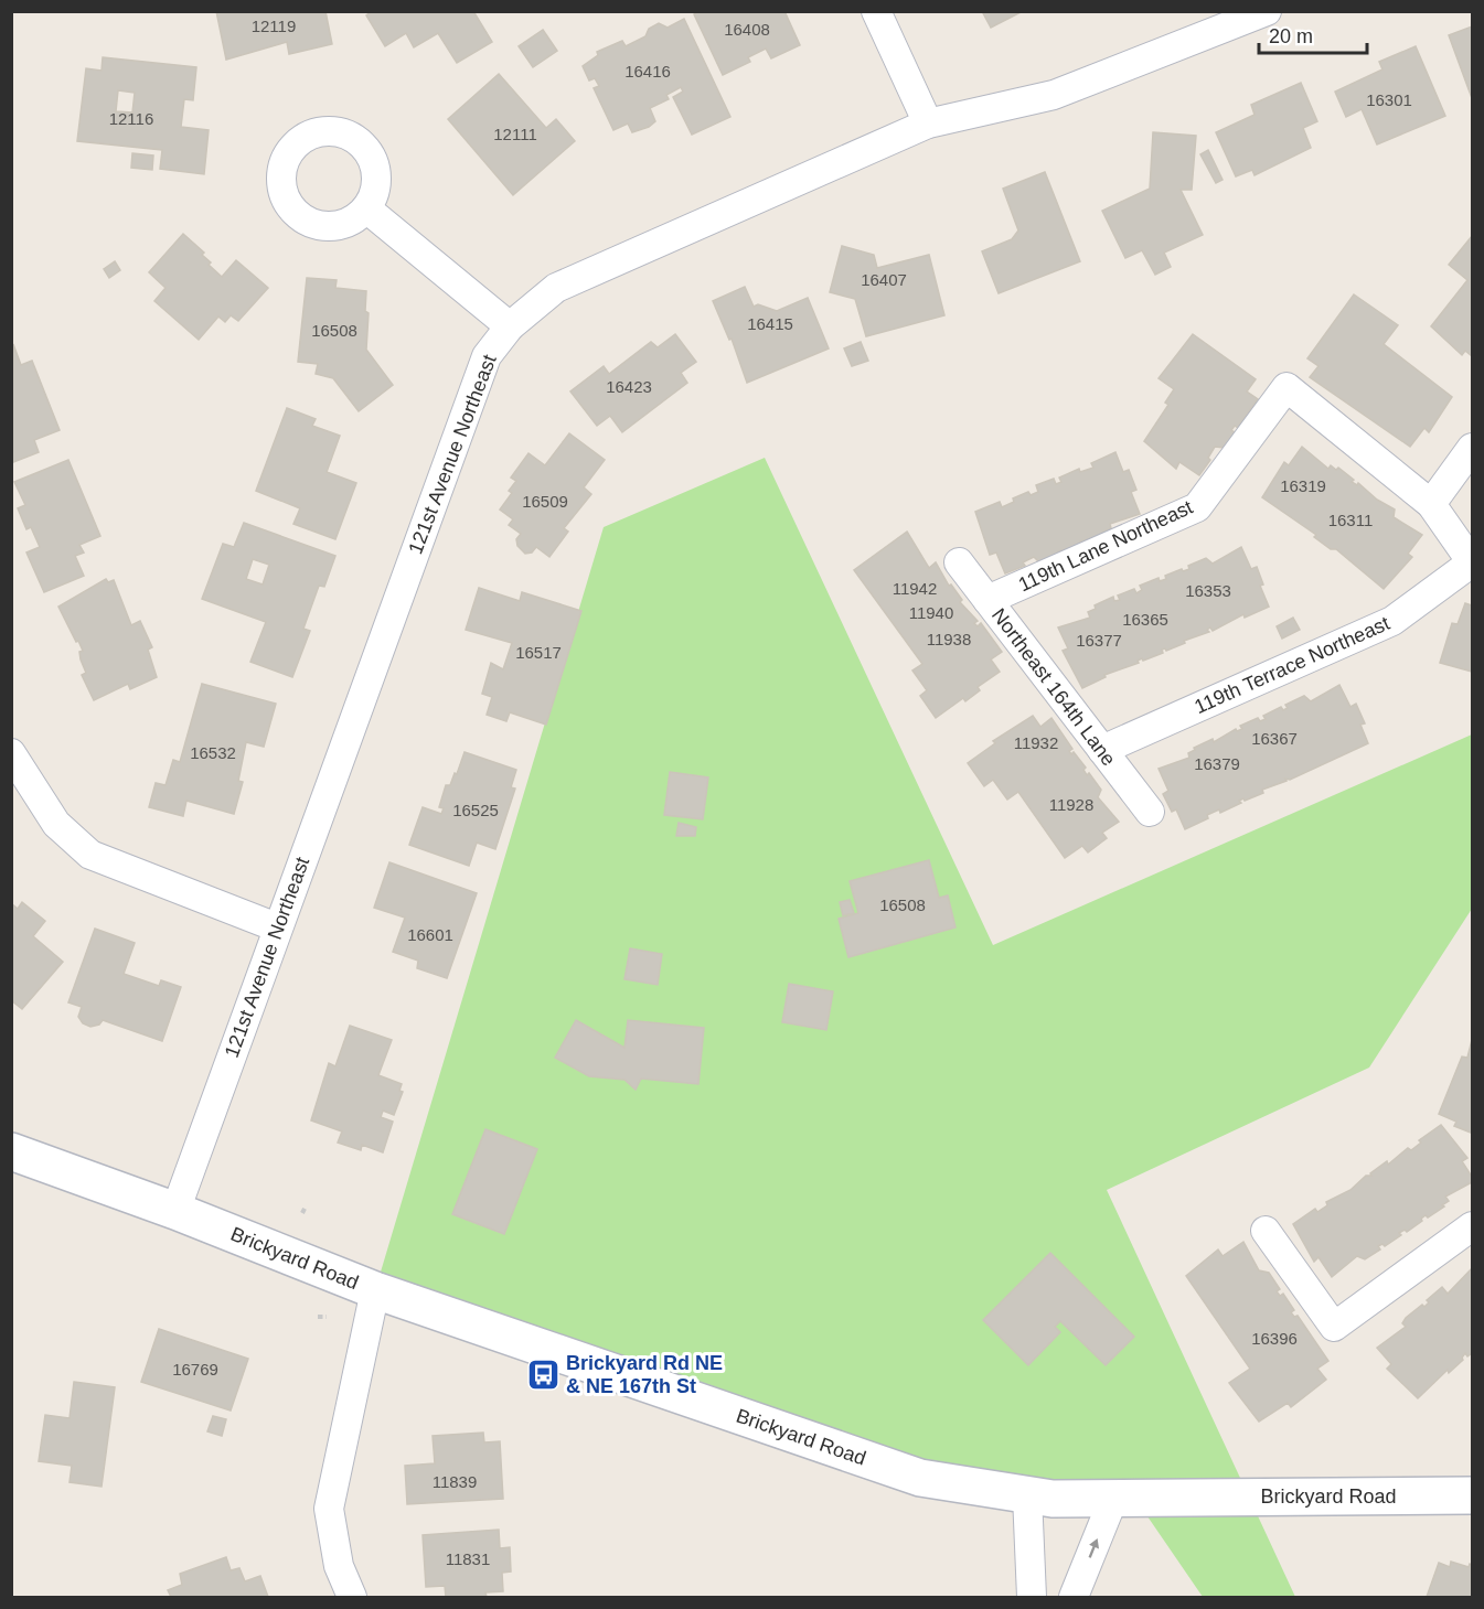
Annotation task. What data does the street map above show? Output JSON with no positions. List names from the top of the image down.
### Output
{
  "streets": {
    "street": [
      "121st Avenue Northeast",
      "119th Lane Northeast",
      "119th Terrace Northeast",
      "Northeast 164th Lane",
      "Brickyard Road"
    ]
  },
  "crossings": [
    ["121st Avenue Northeast", "Brickyard Road"],
    ["119th Lane Northeast", "Northeast 164th Lane"],
    ["119th Terrace Northeast", "Northeast 164th Lane"]
  ],
  "places": {
    "bus stop": ["Brickyard Rd NE & NE 167th St"]
  },
  "house_numbers": [
    "12119",
    "16408",
    "16416",
    "16301",
    "12116",
    "12111",
    "16407",
    "16415",
    "16508",
    "16423",
    "16319",
    "16509",
    "16311",
    "11942",
    "16353",
    "11940",
    "16365",
    "11938",
    "16377",
    "16517",
    "16367",
    "11932",
    "16532",
    "16379",
    "11928",
    "16525",
    "16508",
    "16601",
    "16396",
    "16769",
    "11839",
    "11831"
  ],
  "scale_bar": "20 m"
}
